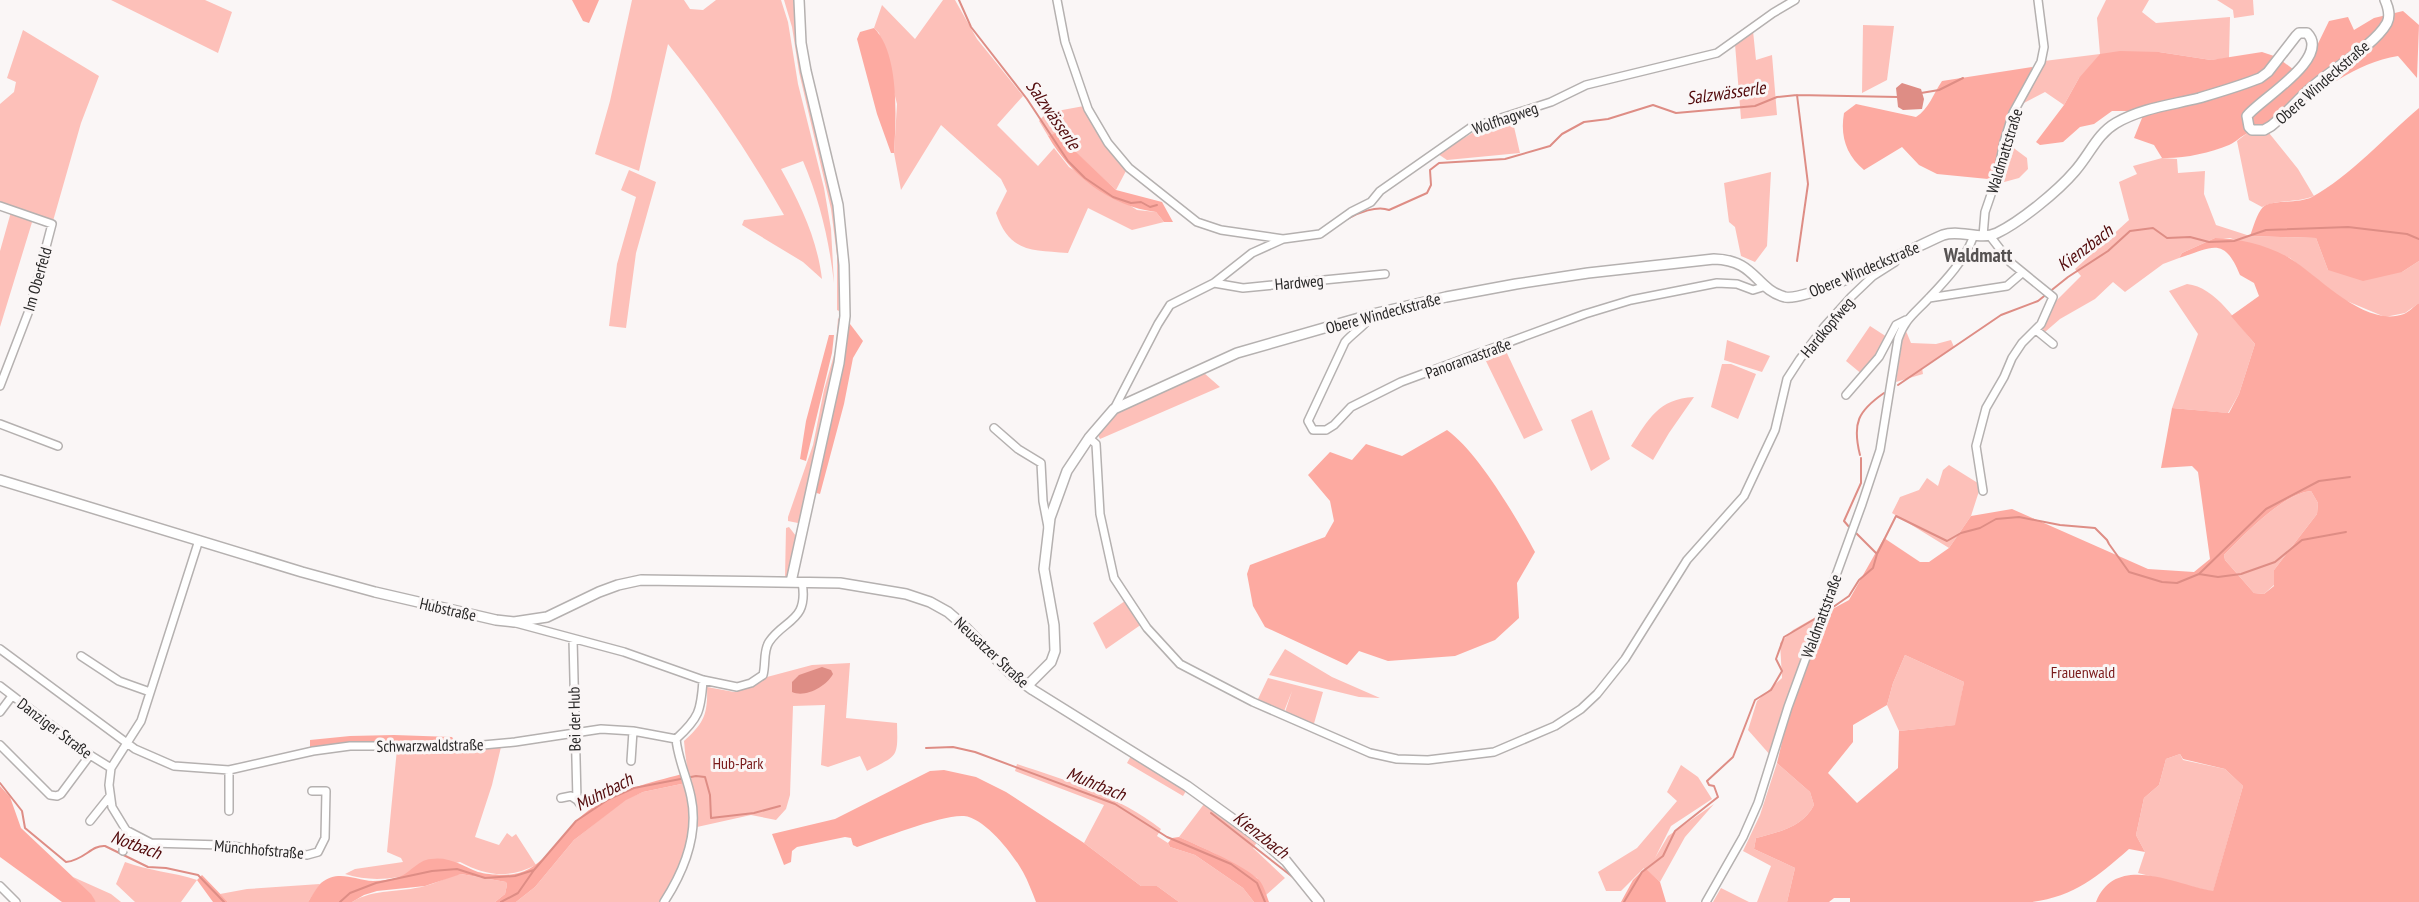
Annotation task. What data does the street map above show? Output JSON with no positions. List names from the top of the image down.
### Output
{
  "streets": {
    "street": [
      "Obere Windeckstraße",
      "Wolfhagweg",
      "Waldmattstraße",
      "Im Oberfeld",
      "Hardweg",
      "Hardkopfweg",
      "Panoramastraße",
      "Hubstraße",
      "Neusatzer Straße",
      "Bei der Hub",
      "Danziger Straße",
      "Schwarzwaldstraße",
      "Münchhofstraße"
    ]
  },
  "crossings": [
    ["Obere Windeckstraße", "Wolfhagweg"],
    ["Obere Windeckstraße", "Waldmattstraße"],
    ["Obere Windeckstraße", "Hardkopfweg"],
    ["Obere Windeckstraße", "Panoramastraße"],
    ["Wolfhagweg", "Hardweg"],
    ["Hubstraße", "Neusatzer Straße"],
    ["Hubstraße", "Bei der Hub"],
    ["Bei der Hub", "Schwarzwaldstraße"]
  ],
  "districts": ["Waldmatt"],
  "water": [
    "Salzwässerle",
    "Kienzbach",
    "Muhrbach",
    "Notbach"
  ],
  "parks": ["Frauenwald", "Hub-Park"]
}
